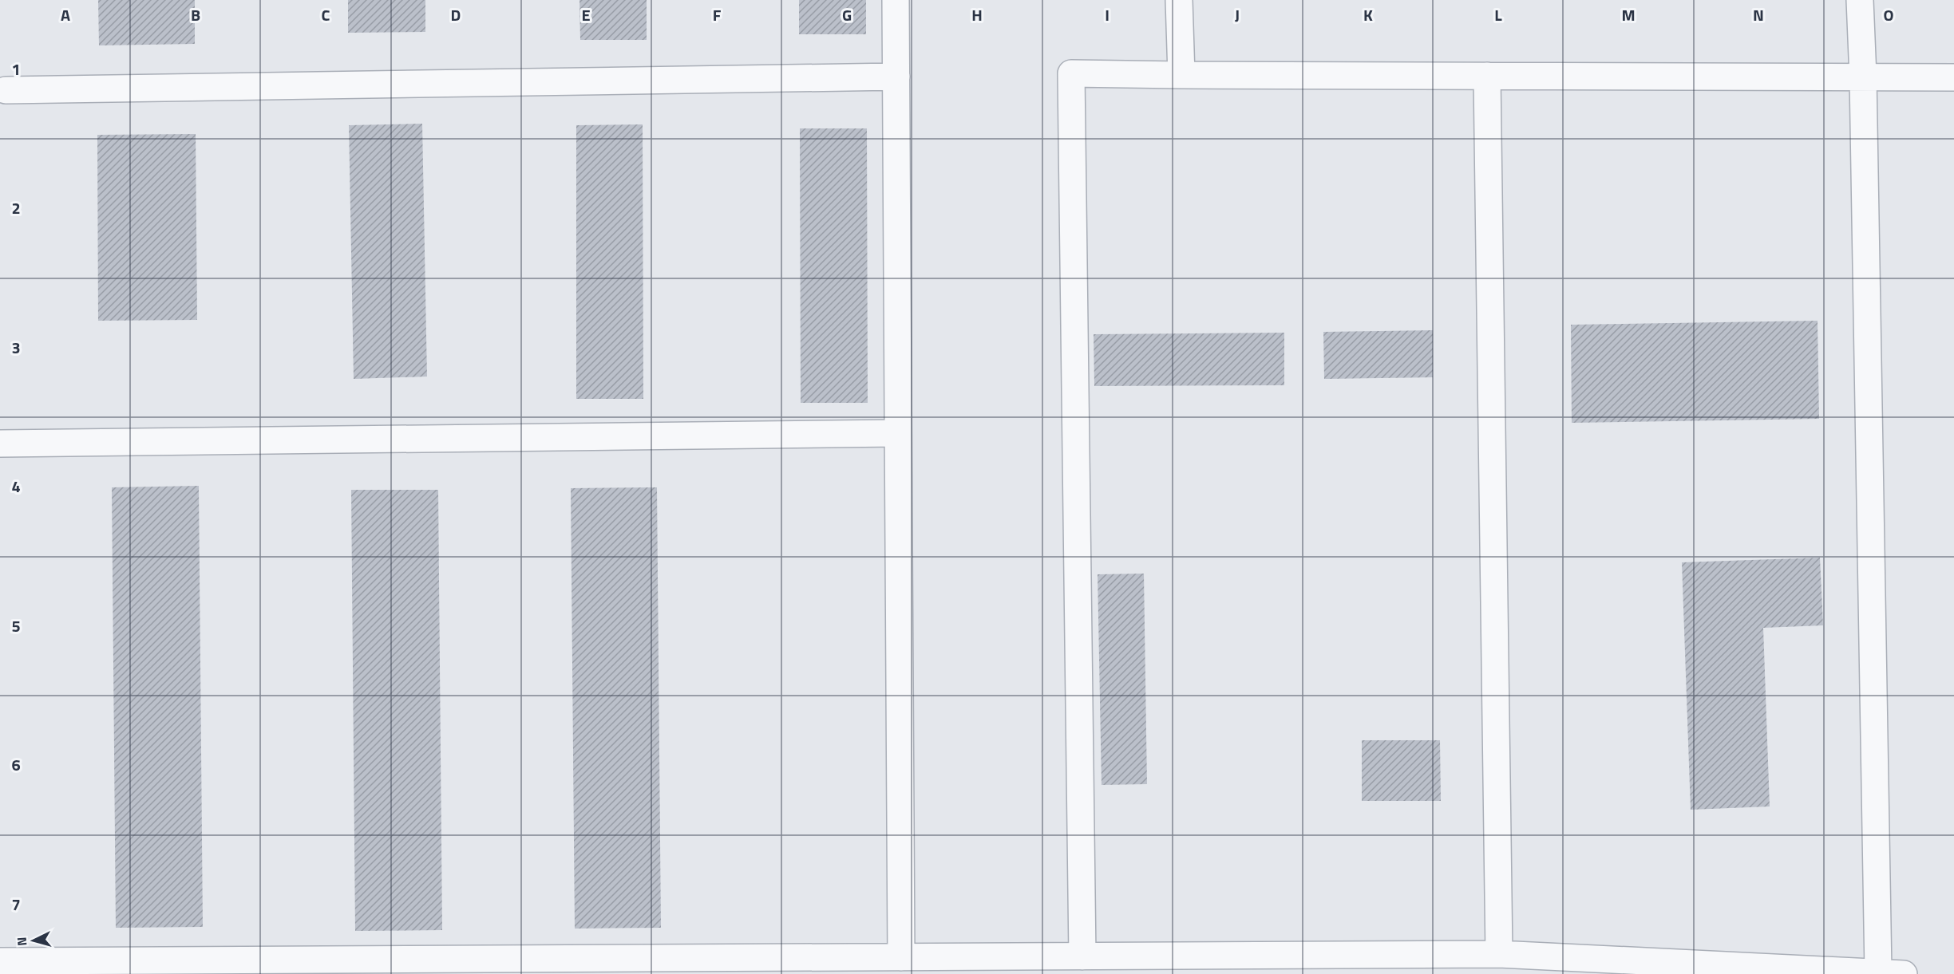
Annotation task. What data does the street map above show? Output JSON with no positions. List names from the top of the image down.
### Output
{
  "north": "left",
  "grid": {
    "columns": [
      "A",
      "B",
      "C",
      "D",
      "E",
      "F",
      "G",
      "H",
      "I",
      "J",
      "K",
      "L",
      "M",
      "N",
      "O"
    ],
    "rows": [
      "1",
      "2",
      "3",
      "4",
      "5",
      "6",
      "7"
    ]
  }
}
